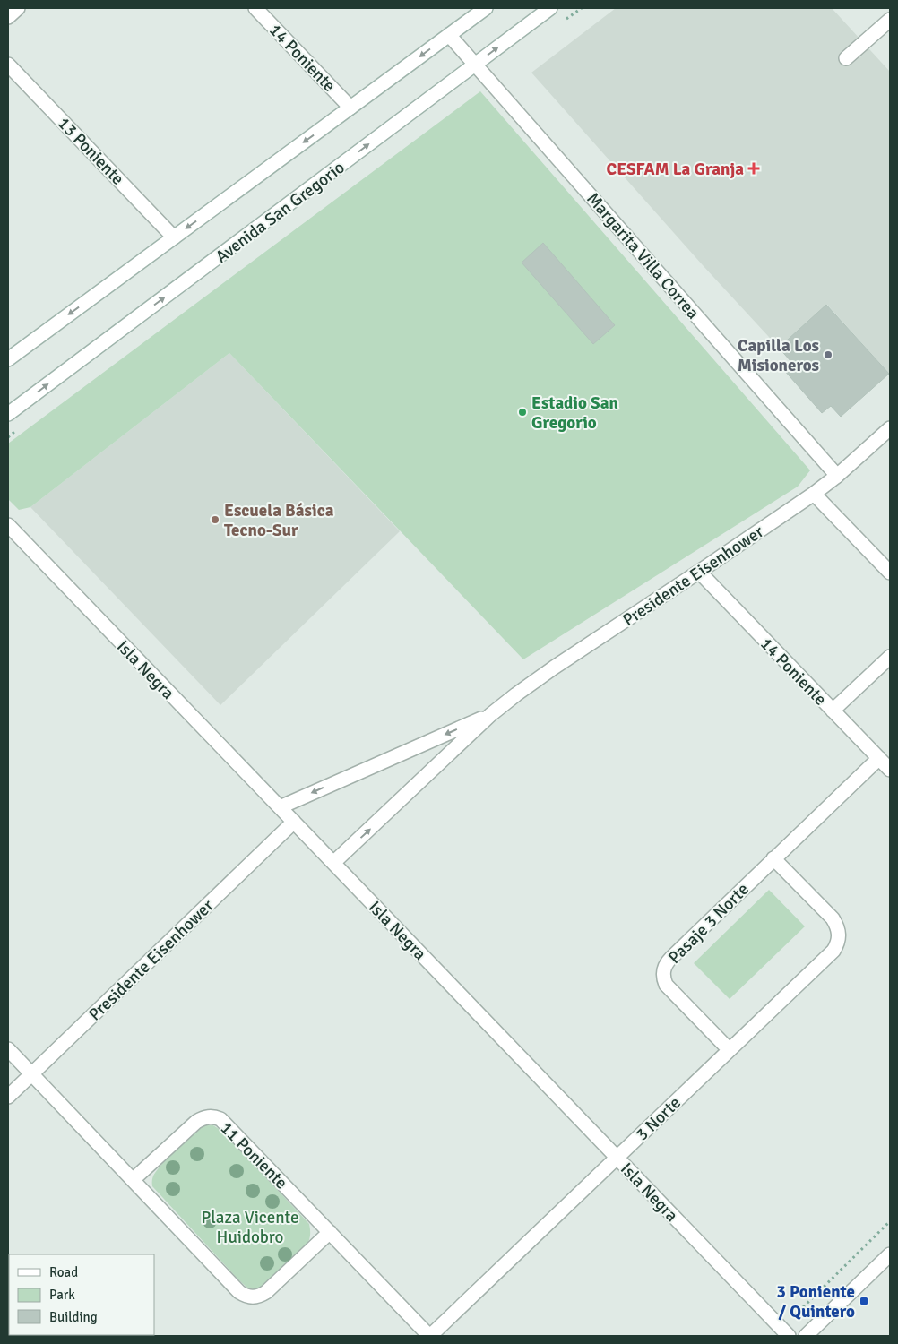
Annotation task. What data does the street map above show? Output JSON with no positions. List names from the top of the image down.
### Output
{
  "streets": {
    "street": [
      "14 Poniente",
      "13 Poniente",
      "Avenida San Gregorio",
      "Margarita Villa Correa",
      "Presidente Eisenhower",
      "Isla Negra",
      "Pasaje 3 Norte",
      "3 Norte",
      "11 Poniente"
    ]
  },
  "crossings": [
    ["14 Poniente", "Presidente Eisenhower"],
    ["14 Poniente", "Pasaje 3 Norte"],
    ["Avenida San Gregorio", "Margarita Villa Correa"],
    ["Margarita Villa Correa", "Presidente Eisenhower"],
    ["Presidente Eisenhower", "Isla Negra"],
    ["Isla Negra", "3 Norte"],
    ["Pasaje 3 Norte", "3 Norte"],
    ["3 Norte", "11 Poniente"]
  ],
  "parks": ["Plaza Vicente Huidobro"],
  "places": {
    "health": ["CESFAM La Granja"],
    "other": ["Capilla Los Misioneros", "Estadio San Gregorio", "Escuela Básica Tecno-Sur"],
    "transit": ["3 Poniente / Quintero"]
  },
  "legend": ["Road", "Park", "Building"]
}
